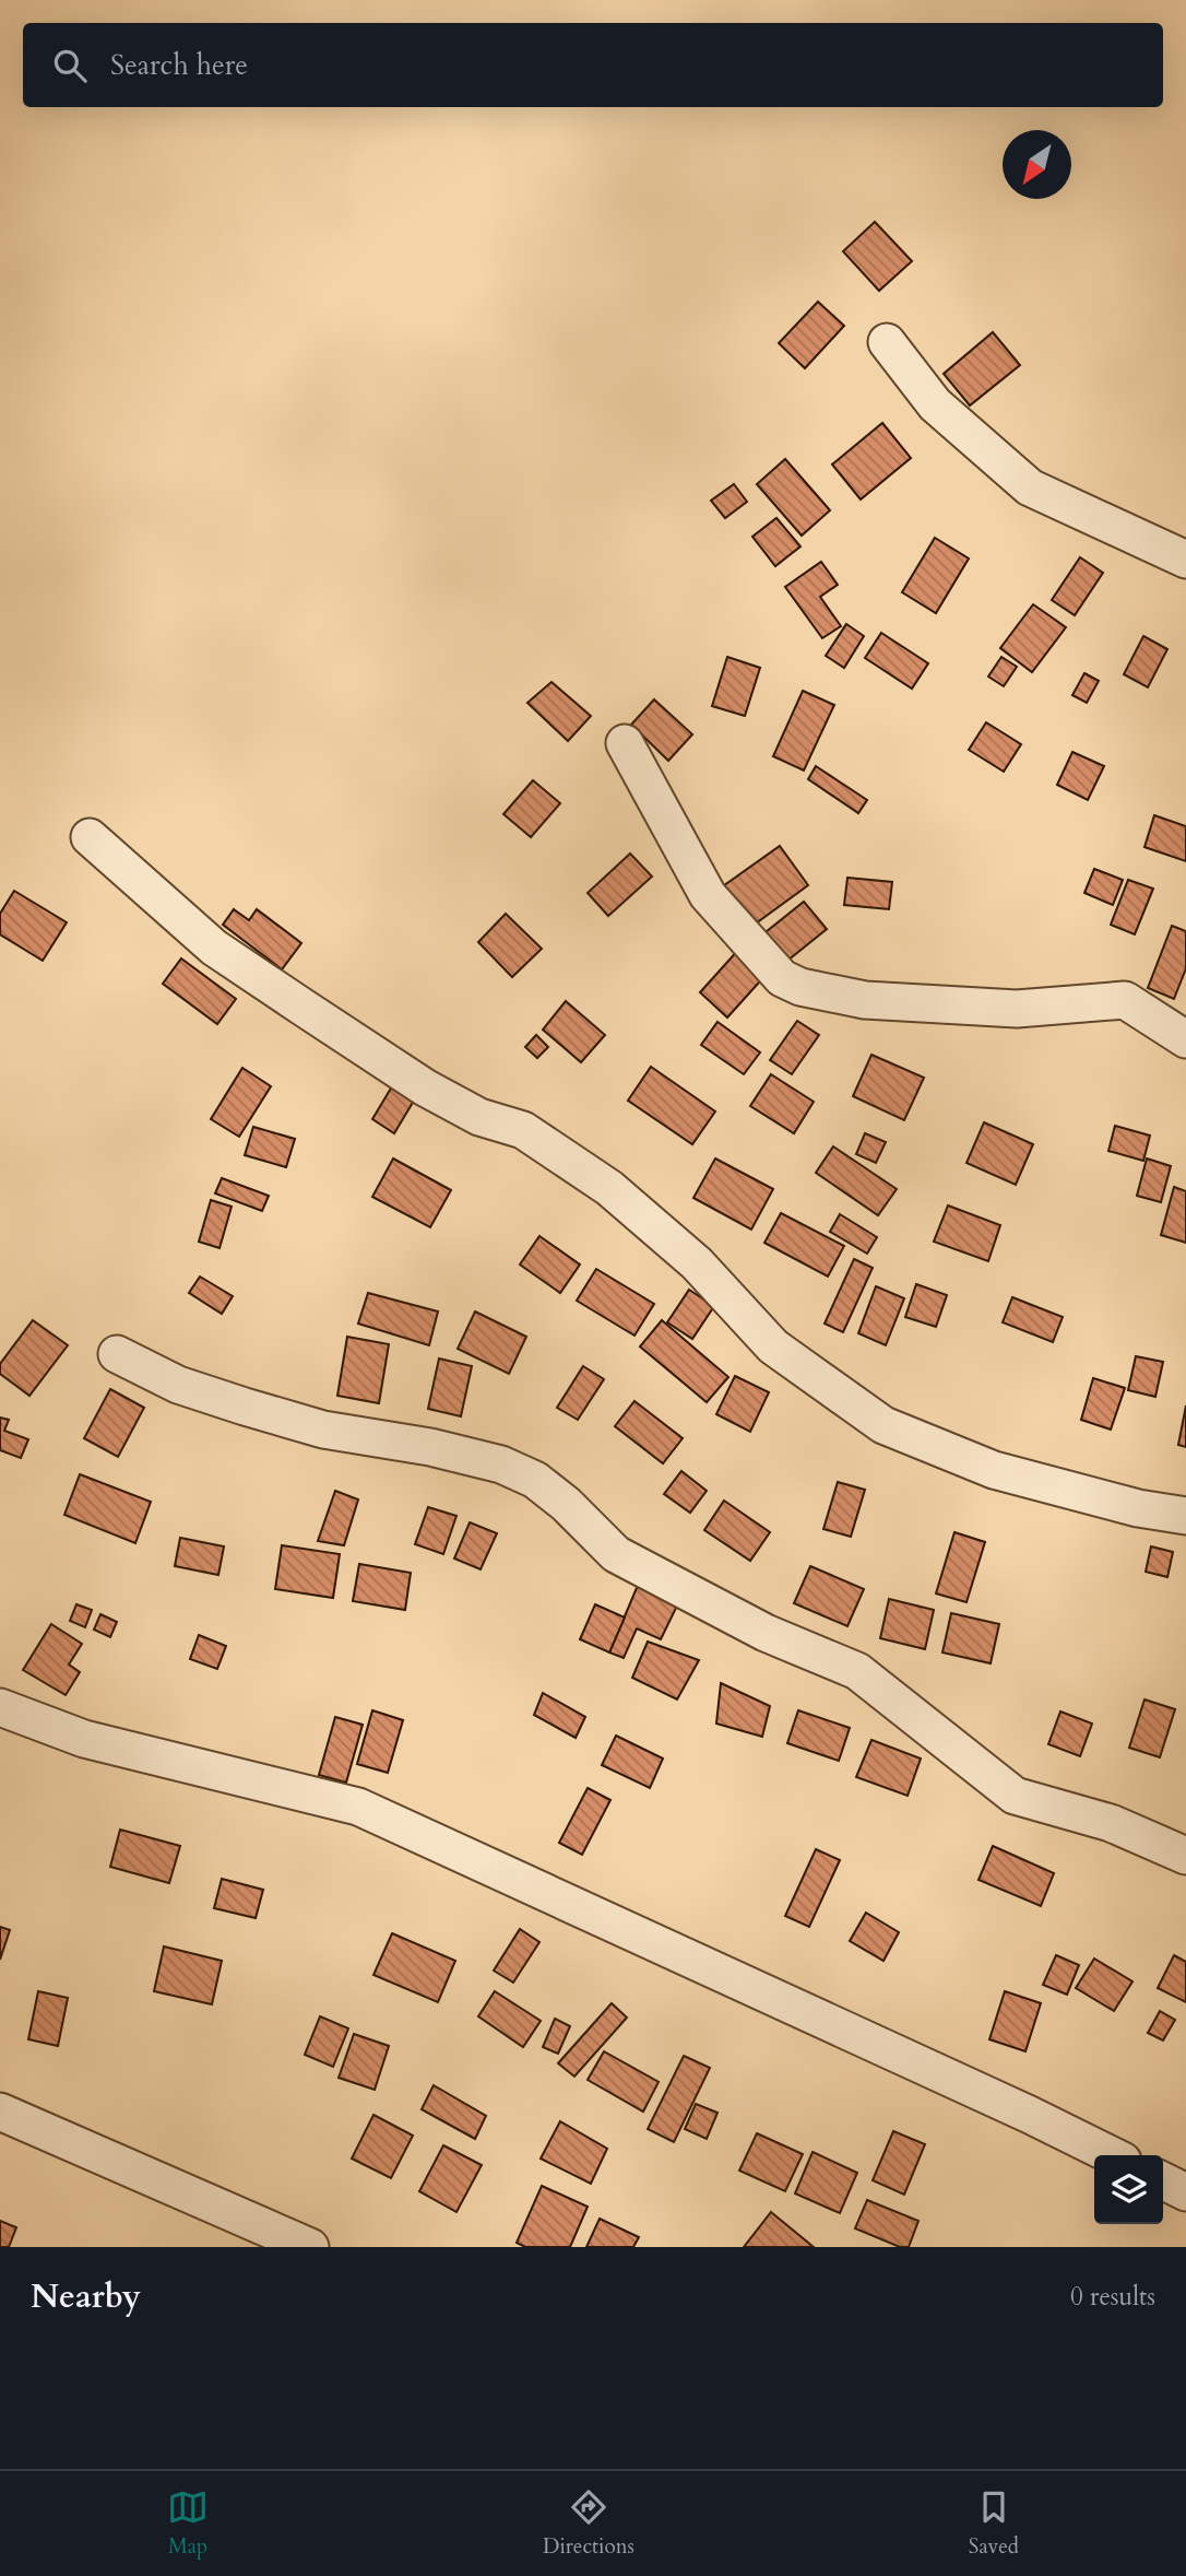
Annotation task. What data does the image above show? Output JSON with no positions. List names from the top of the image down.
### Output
{
  "north": "bottom left",
  "page": {
    "search": "Search here",
    "heading": ["Nearby", "0 results"],
    "nav": ["Map", "Directions", "Saved"]
  }
}
